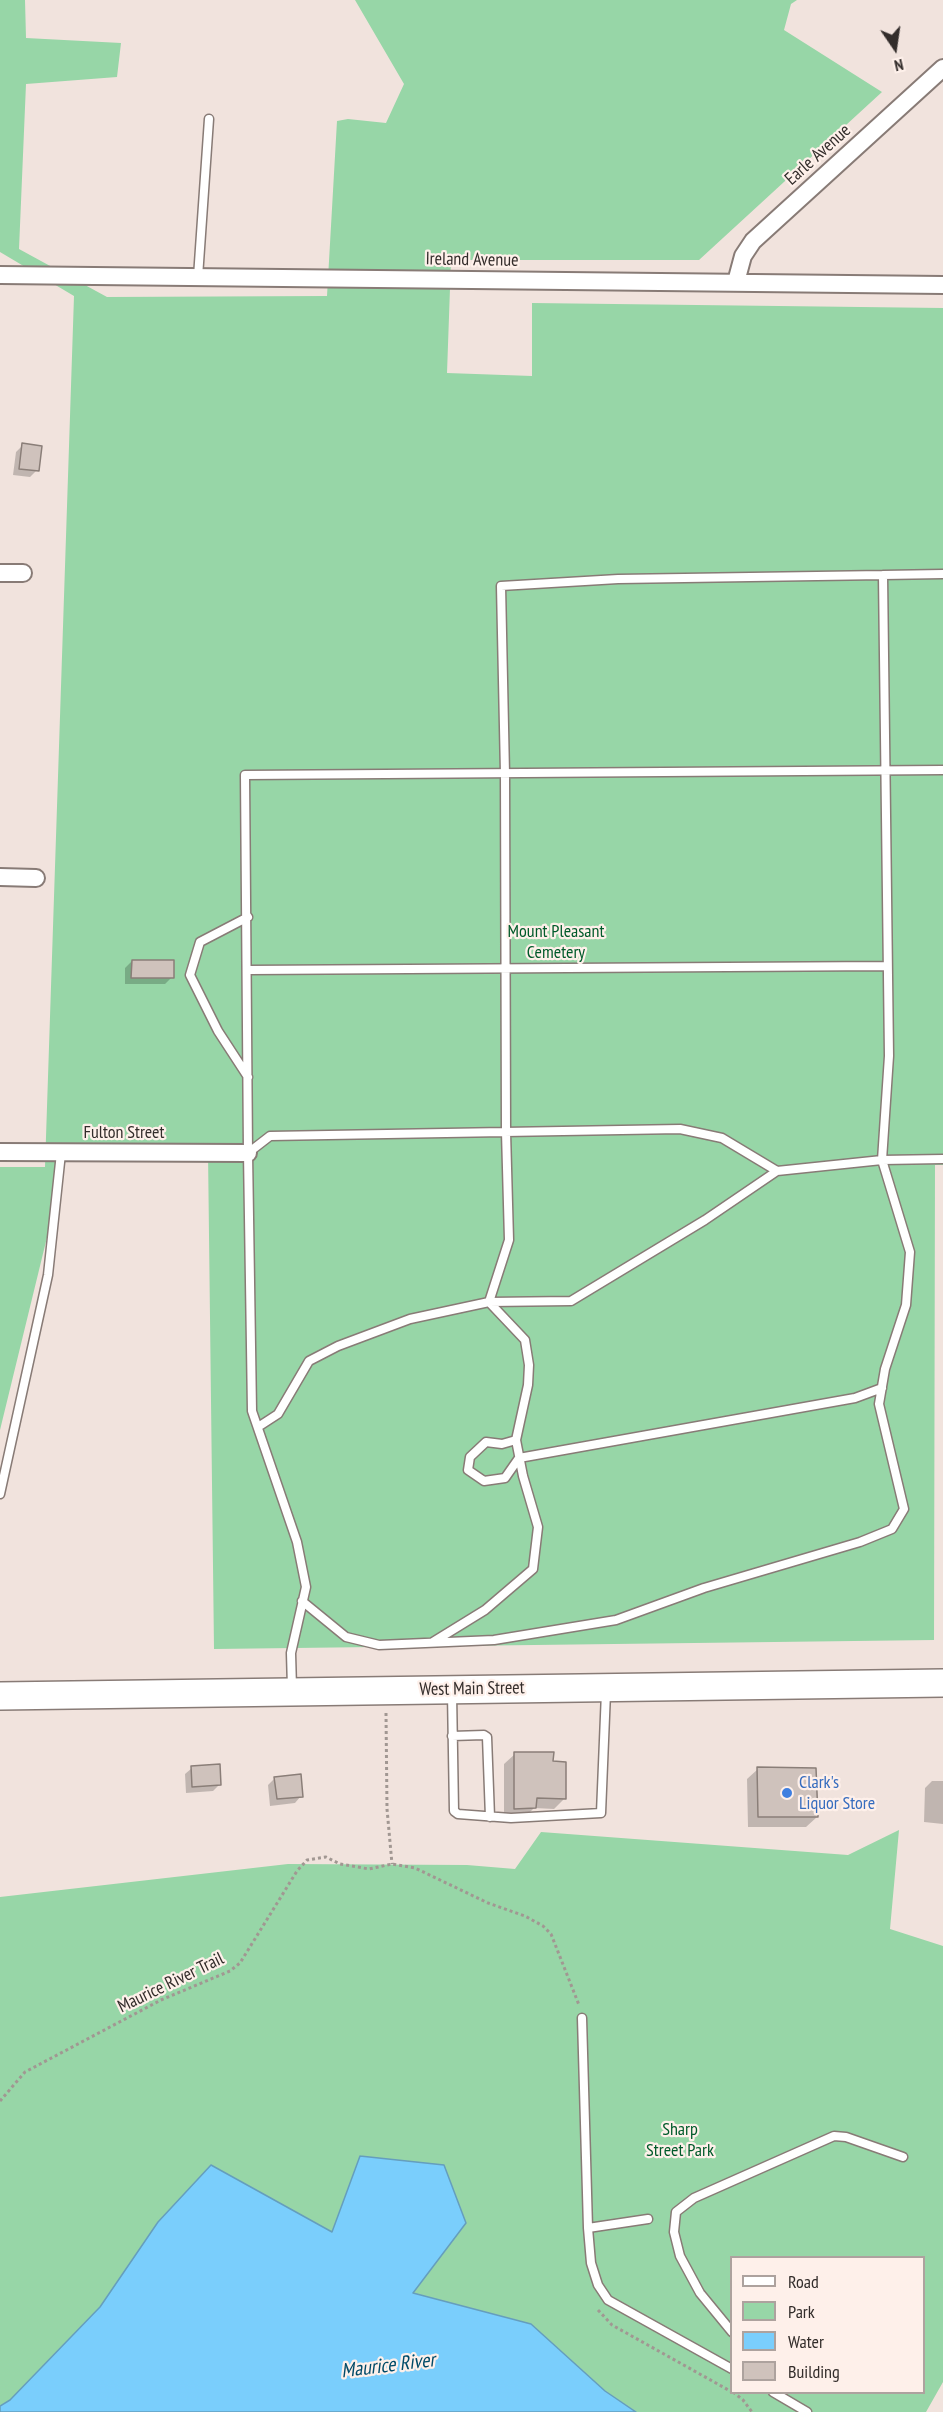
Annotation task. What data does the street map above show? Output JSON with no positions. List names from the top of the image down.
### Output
{
  "streets": {
    "highway": ["West Main Street"],
    "street": ["Earle Avenue", "Ireland Avenue", "Fulton Street"],
    "path": ["Maurice River Trail"]
  },
  "crossings": [
    ["Earle Avenue", "Ireland Avenue"]
  ],
  "water": ["Maurice River"],
  "parks": ["Mount Pleasant Cemetery", "Sharp Street Park"],
  "places": ["Clark's Liquor Store"],
  "legend": [
    "Road",
    "Park",
    "Water",
    "Building"
  ],
  "north": "bottom"
}
